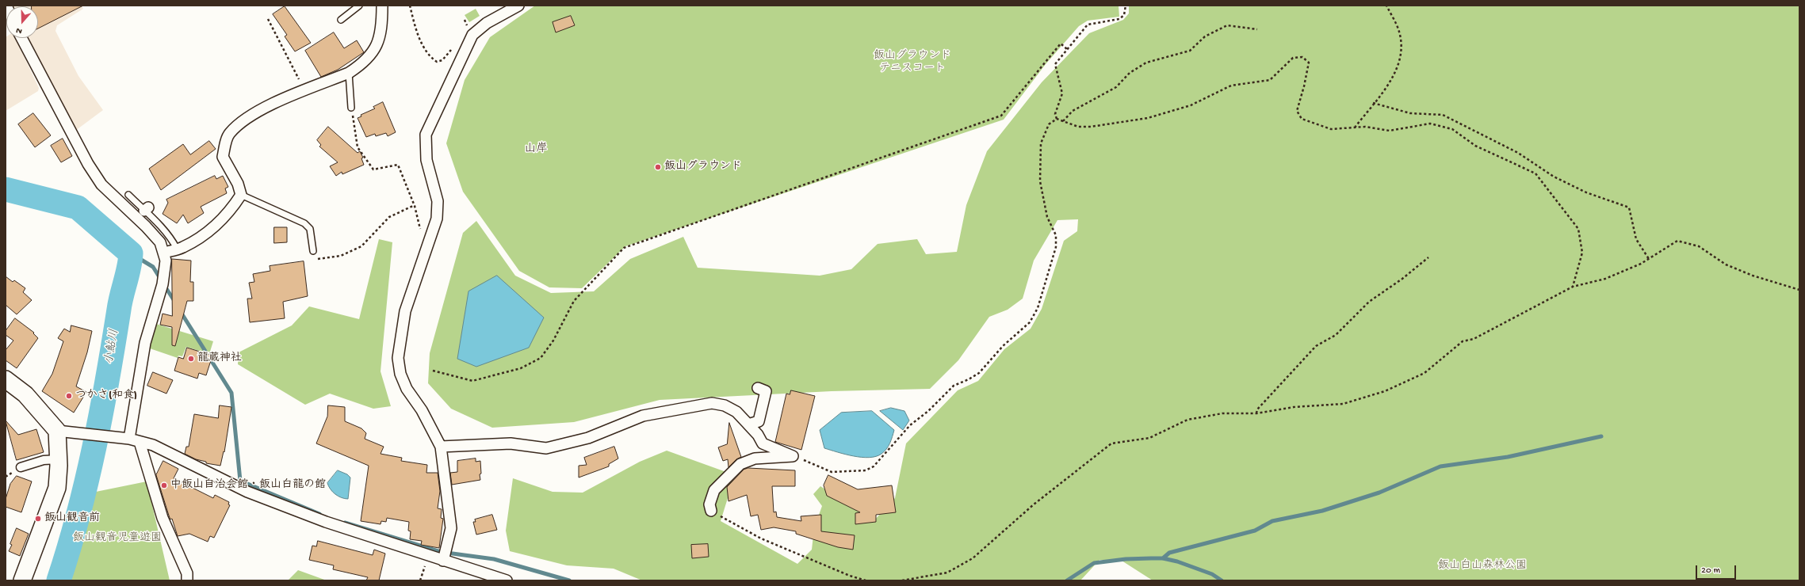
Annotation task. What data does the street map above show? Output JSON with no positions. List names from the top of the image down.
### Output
{
  "districts": ["山岸"],
  "water": ["小鮎川"],
  "parks": ["飯山グラウンド テニスコート", "飯山観音児童遊園", "飯山白山森林公園"],
  "places": [
    "飯山グラウンド",
    "龍蔵神社",
    "つかさ(和食)",
    "中飯山自治会館・飯山白龍の館",
    "飯山観音前"
  ],
  "scale_bar": "20 m",
  "north": "bottom"
}
